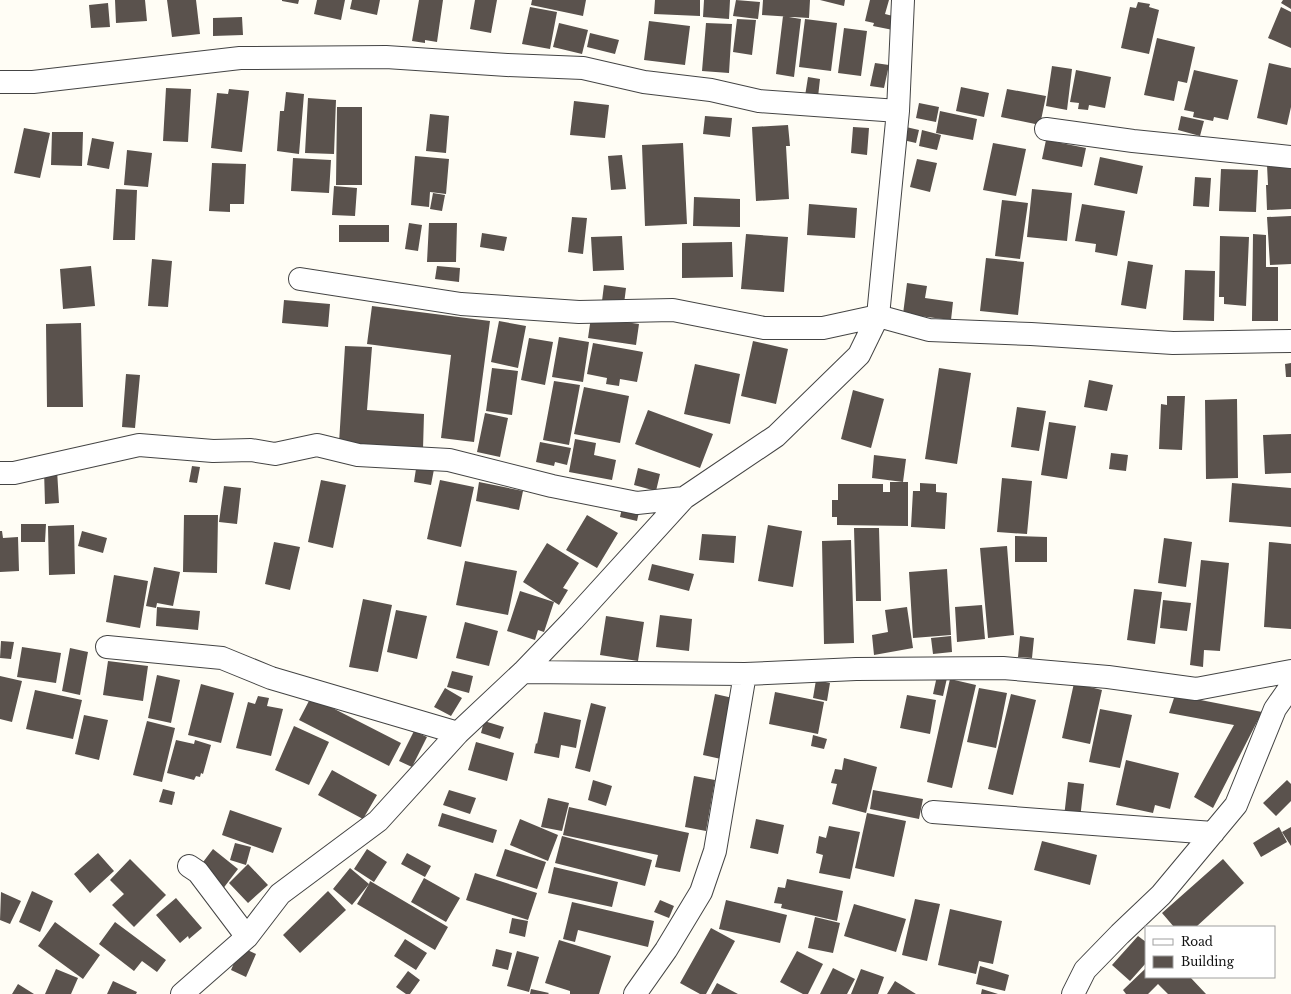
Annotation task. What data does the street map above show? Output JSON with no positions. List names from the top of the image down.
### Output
{
  "legend": ["Road", "Building"]
}
